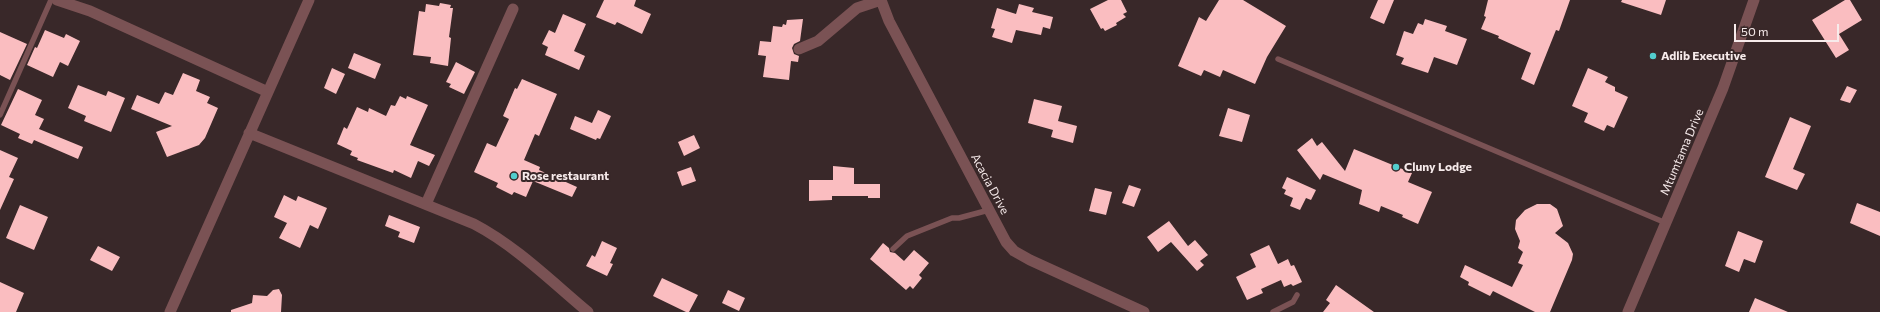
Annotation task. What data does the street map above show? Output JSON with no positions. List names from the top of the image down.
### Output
{
  "streets": {
    "street": ["Mtumtama Drive", "Acacia Drive"]
  },
  "places": ["Adlib Executive", "Cluny Lodge", "Rose restaurant"],
  "scale_bar": "50 m"
}
